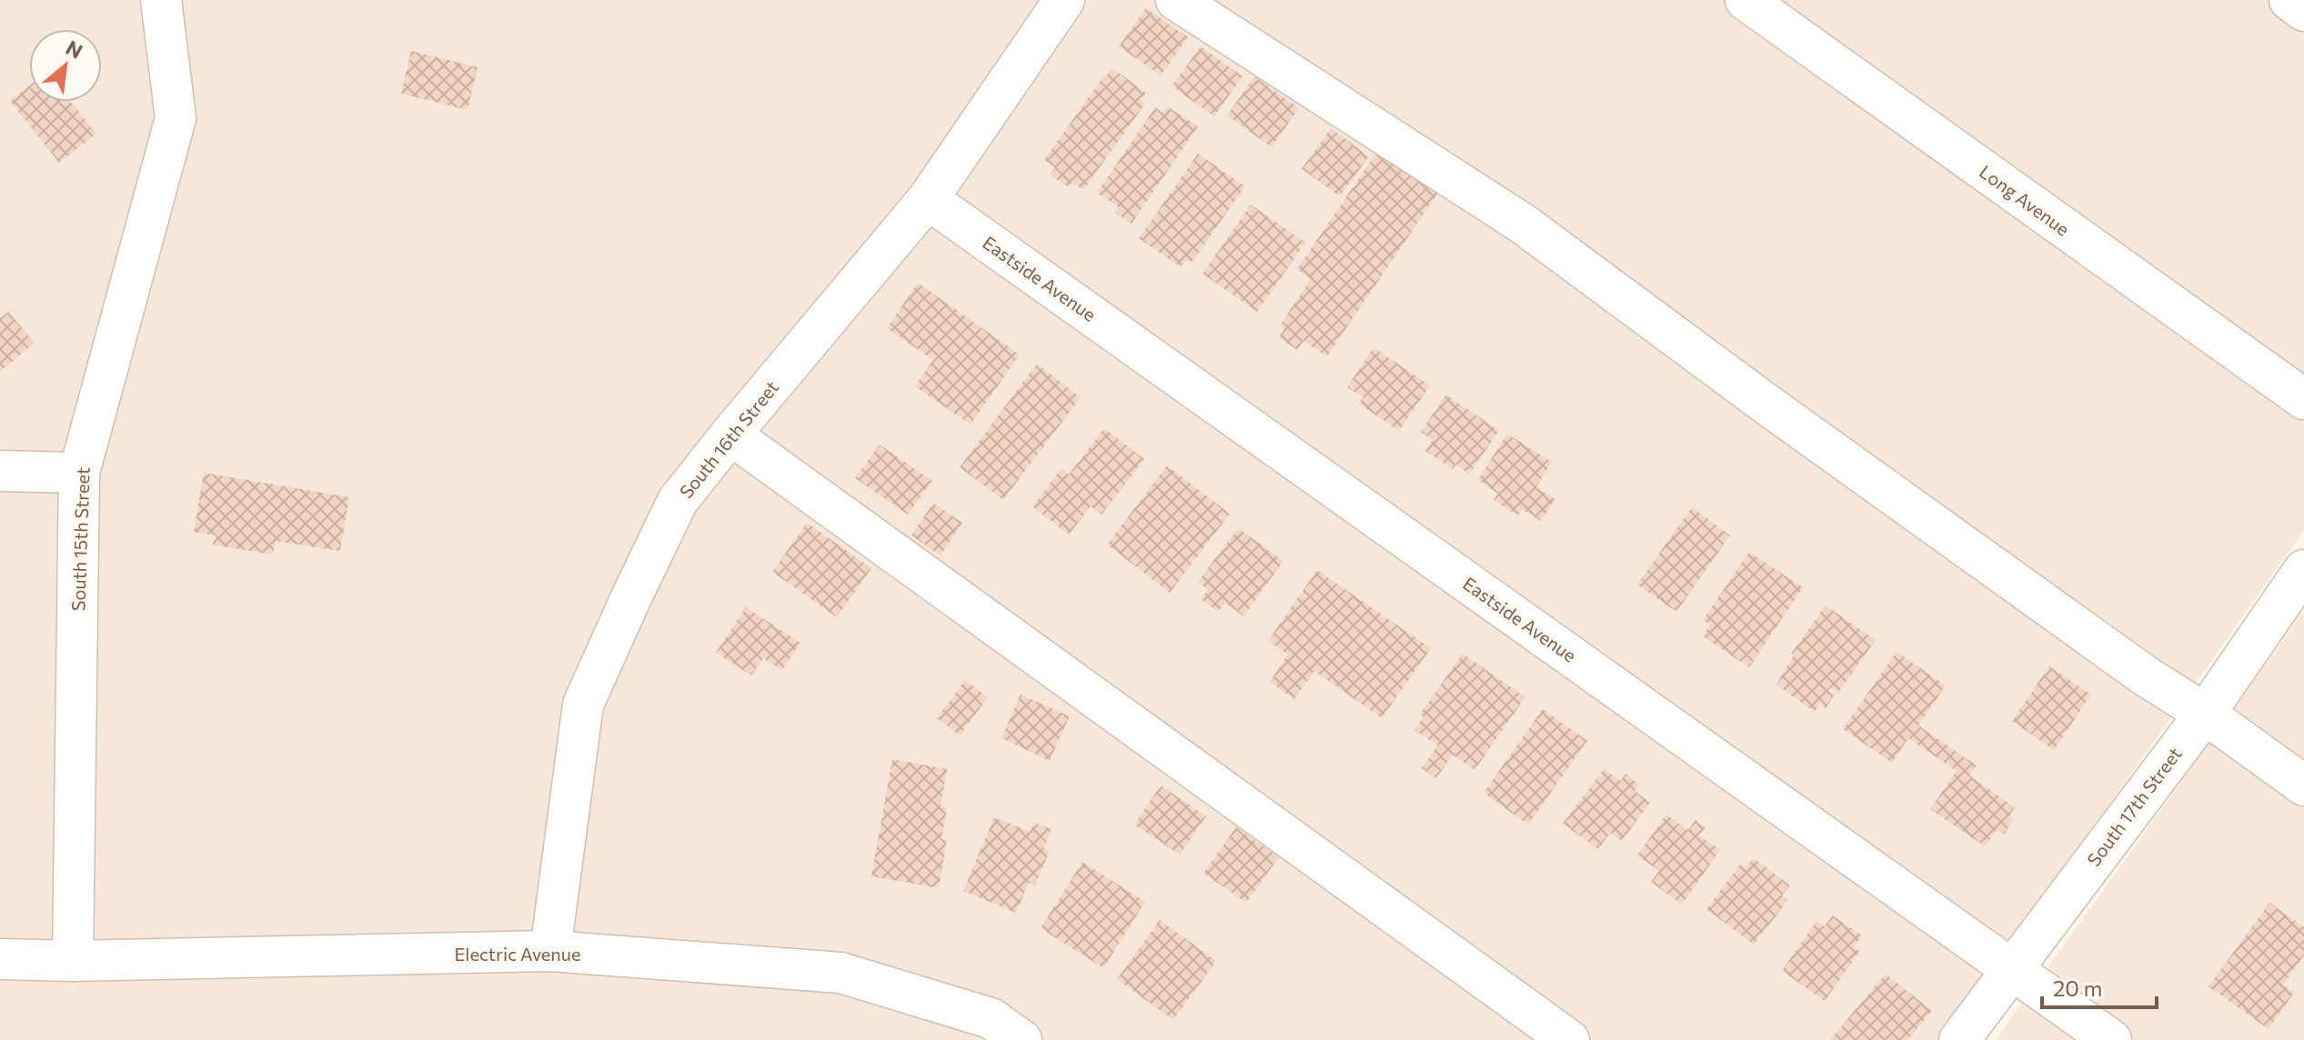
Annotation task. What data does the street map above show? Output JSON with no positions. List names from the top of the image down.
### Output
{
  "streets": {
    "street": [
      "Long Avenue",
      "Eastside Avenue",
      "South 16th Street",
      "South 15th Street",
      "South 17th Street",
      "Electric Avenue"
    ]
  },
  "crossings": [
    ["Eastside Avenue", "South 16th Street"],
    ["Eastside Avenue", "South 17th Street"],
    ["South 16th Street", "Electric Avenue"],
    ["South 15th Street", "Electric Avenue"]
  ],
  "scale_bar": "20 m",
  "north": "top right"
}
